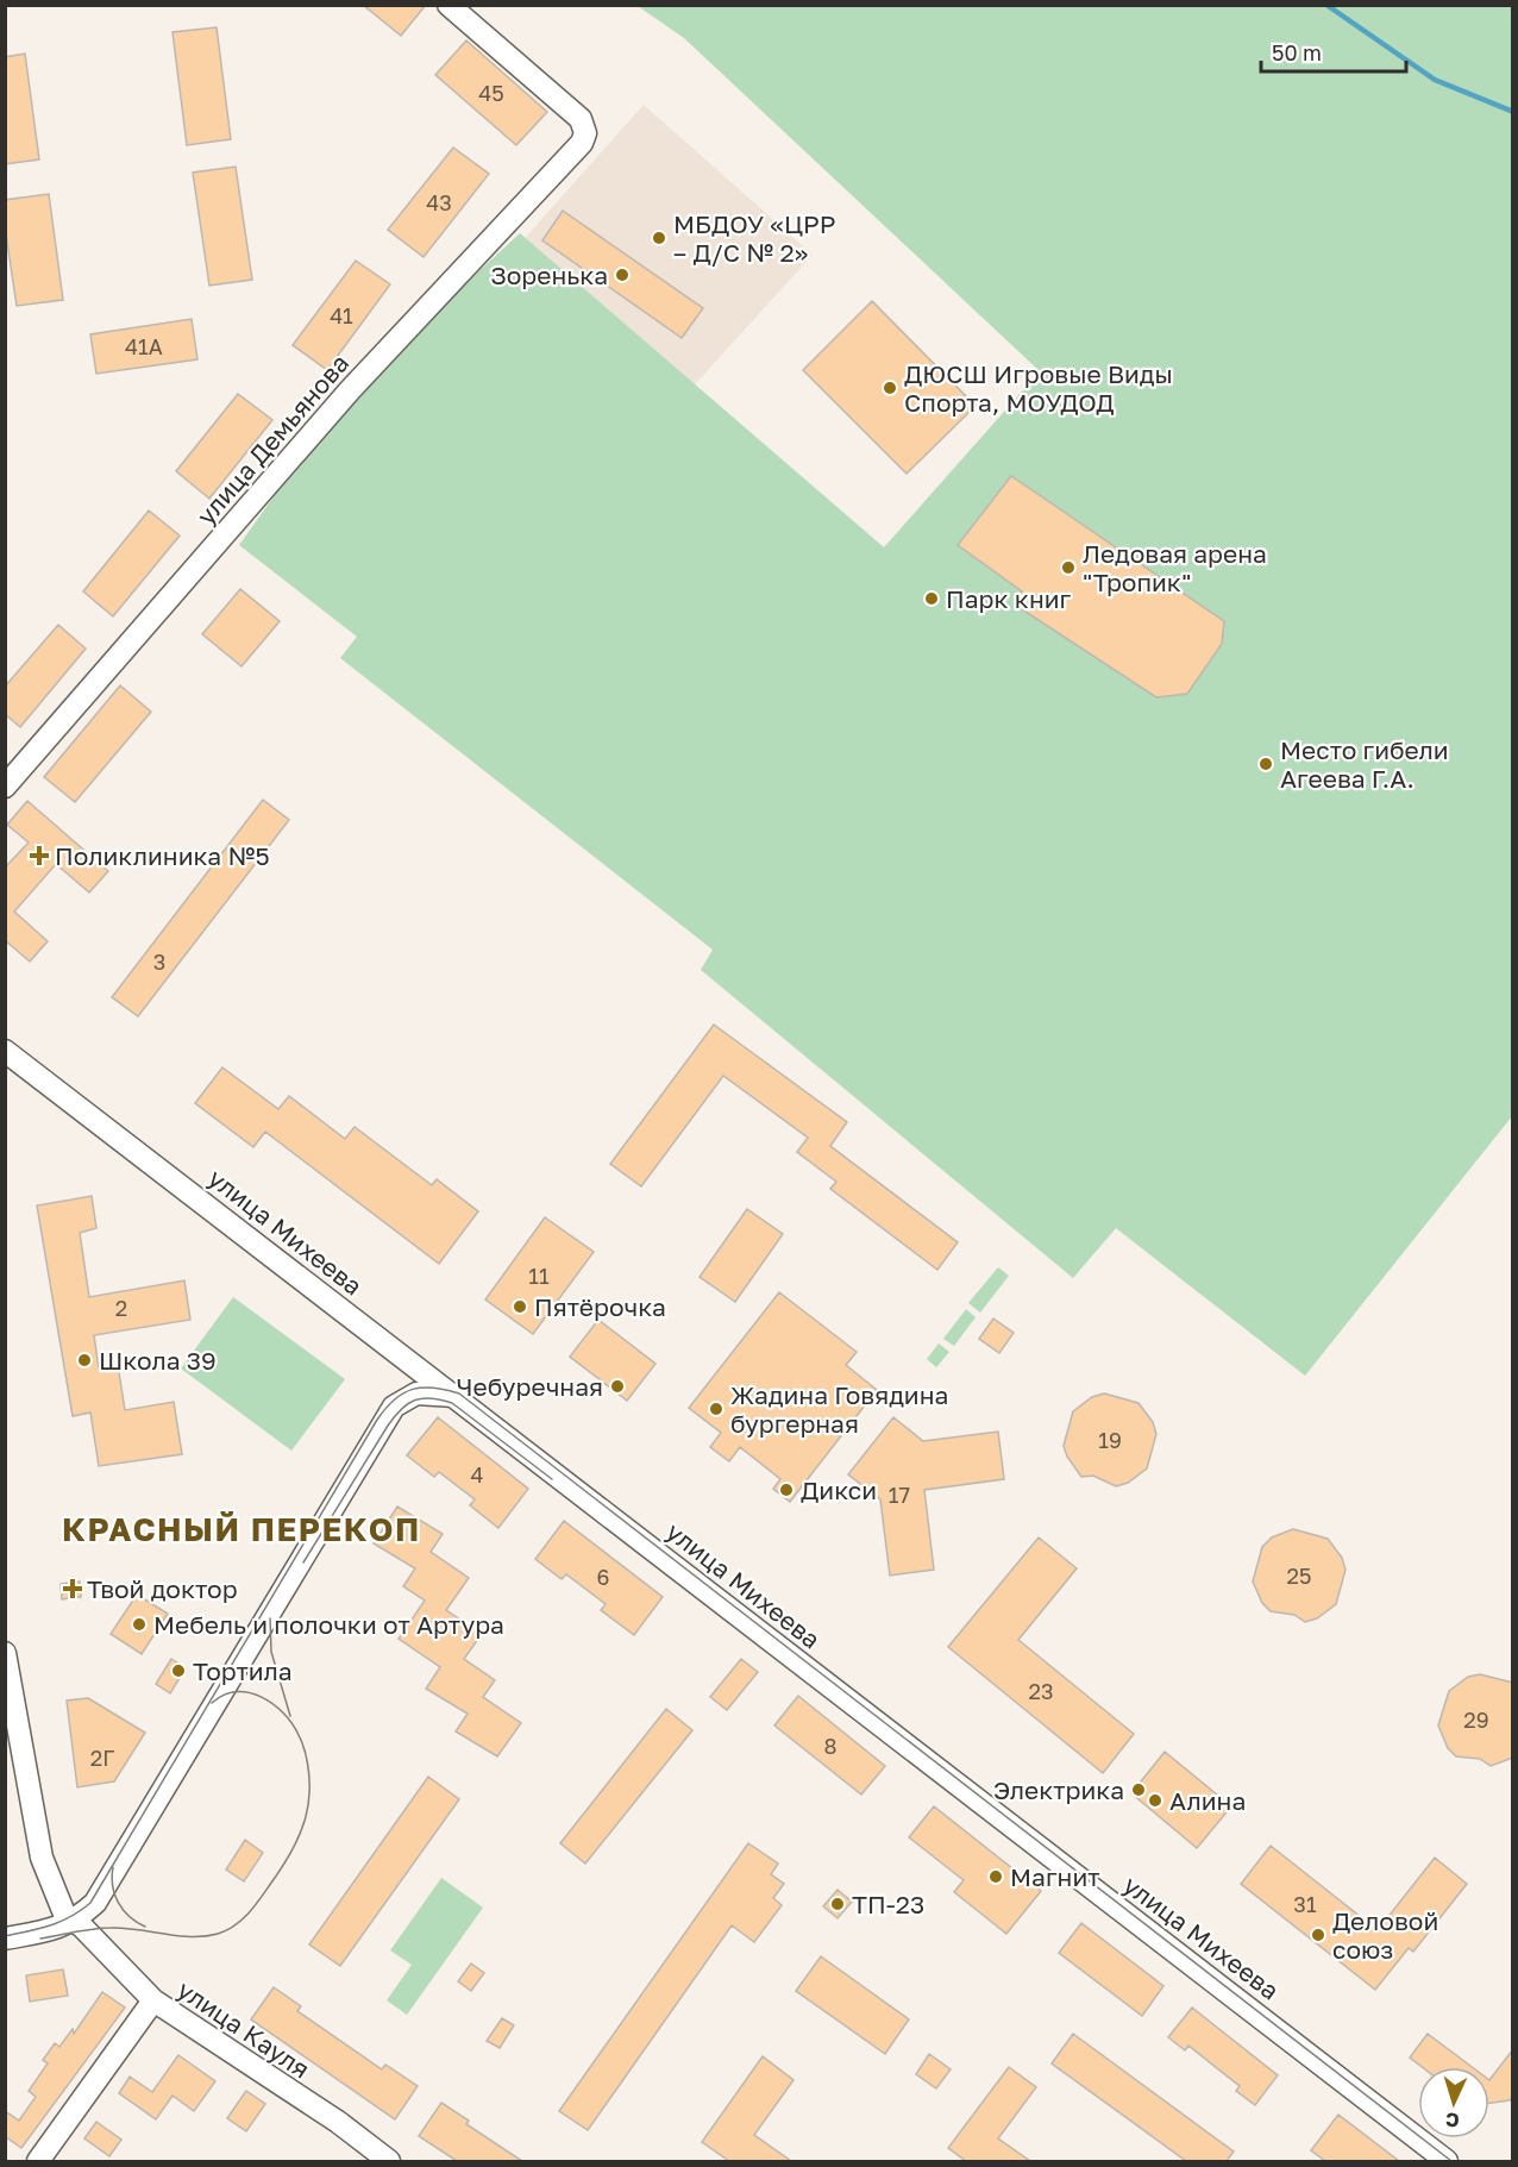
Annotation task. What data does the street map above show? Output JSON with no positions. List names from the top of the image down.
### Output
{
  "streets": {
    "street": ["улица Демьянова", "улица Михеева", "улица Кауля"]
  },
  "districts": ["КРАСНЫЙ ПЕРЕКОП"],
  "places": {
    "other": [
      "МБДОУ «ЦРР – Д/С № 2»",
      "Зоренька",
      "ДЮСШ Игровые Виды Спорта, МОУДОД",
      "Ледовая арена \"Тропик\"",
      "Парк книг",
      "Место гибели Агеева Г.А.",
      "Пятёрочка",
      "Школа 39",
      "Чебуречная",
      "Жадина Говядина бургерная",
      "Дикси",
      "Мебель и полочки от Артура",
      "Тортила",
      "Электрика",
      "Алина",
      "Магнит",
      "ТП-23",
      "Деловой союз"
    ],
    "health": ["Поликлиника №5", "Твой доктор"]
  },
  "house_numbers": [
    "45",
    "43",
    "41",
    "41А",
    "3",
    "11",
    "2",
    "19",
    "4",
    "17",
    "25",
    "6",
    "23",
    "29",
    "8",
    "2Г",
    "31"
  ],
  "scale_bar": "50 m",
  "north": "bottom"
}
